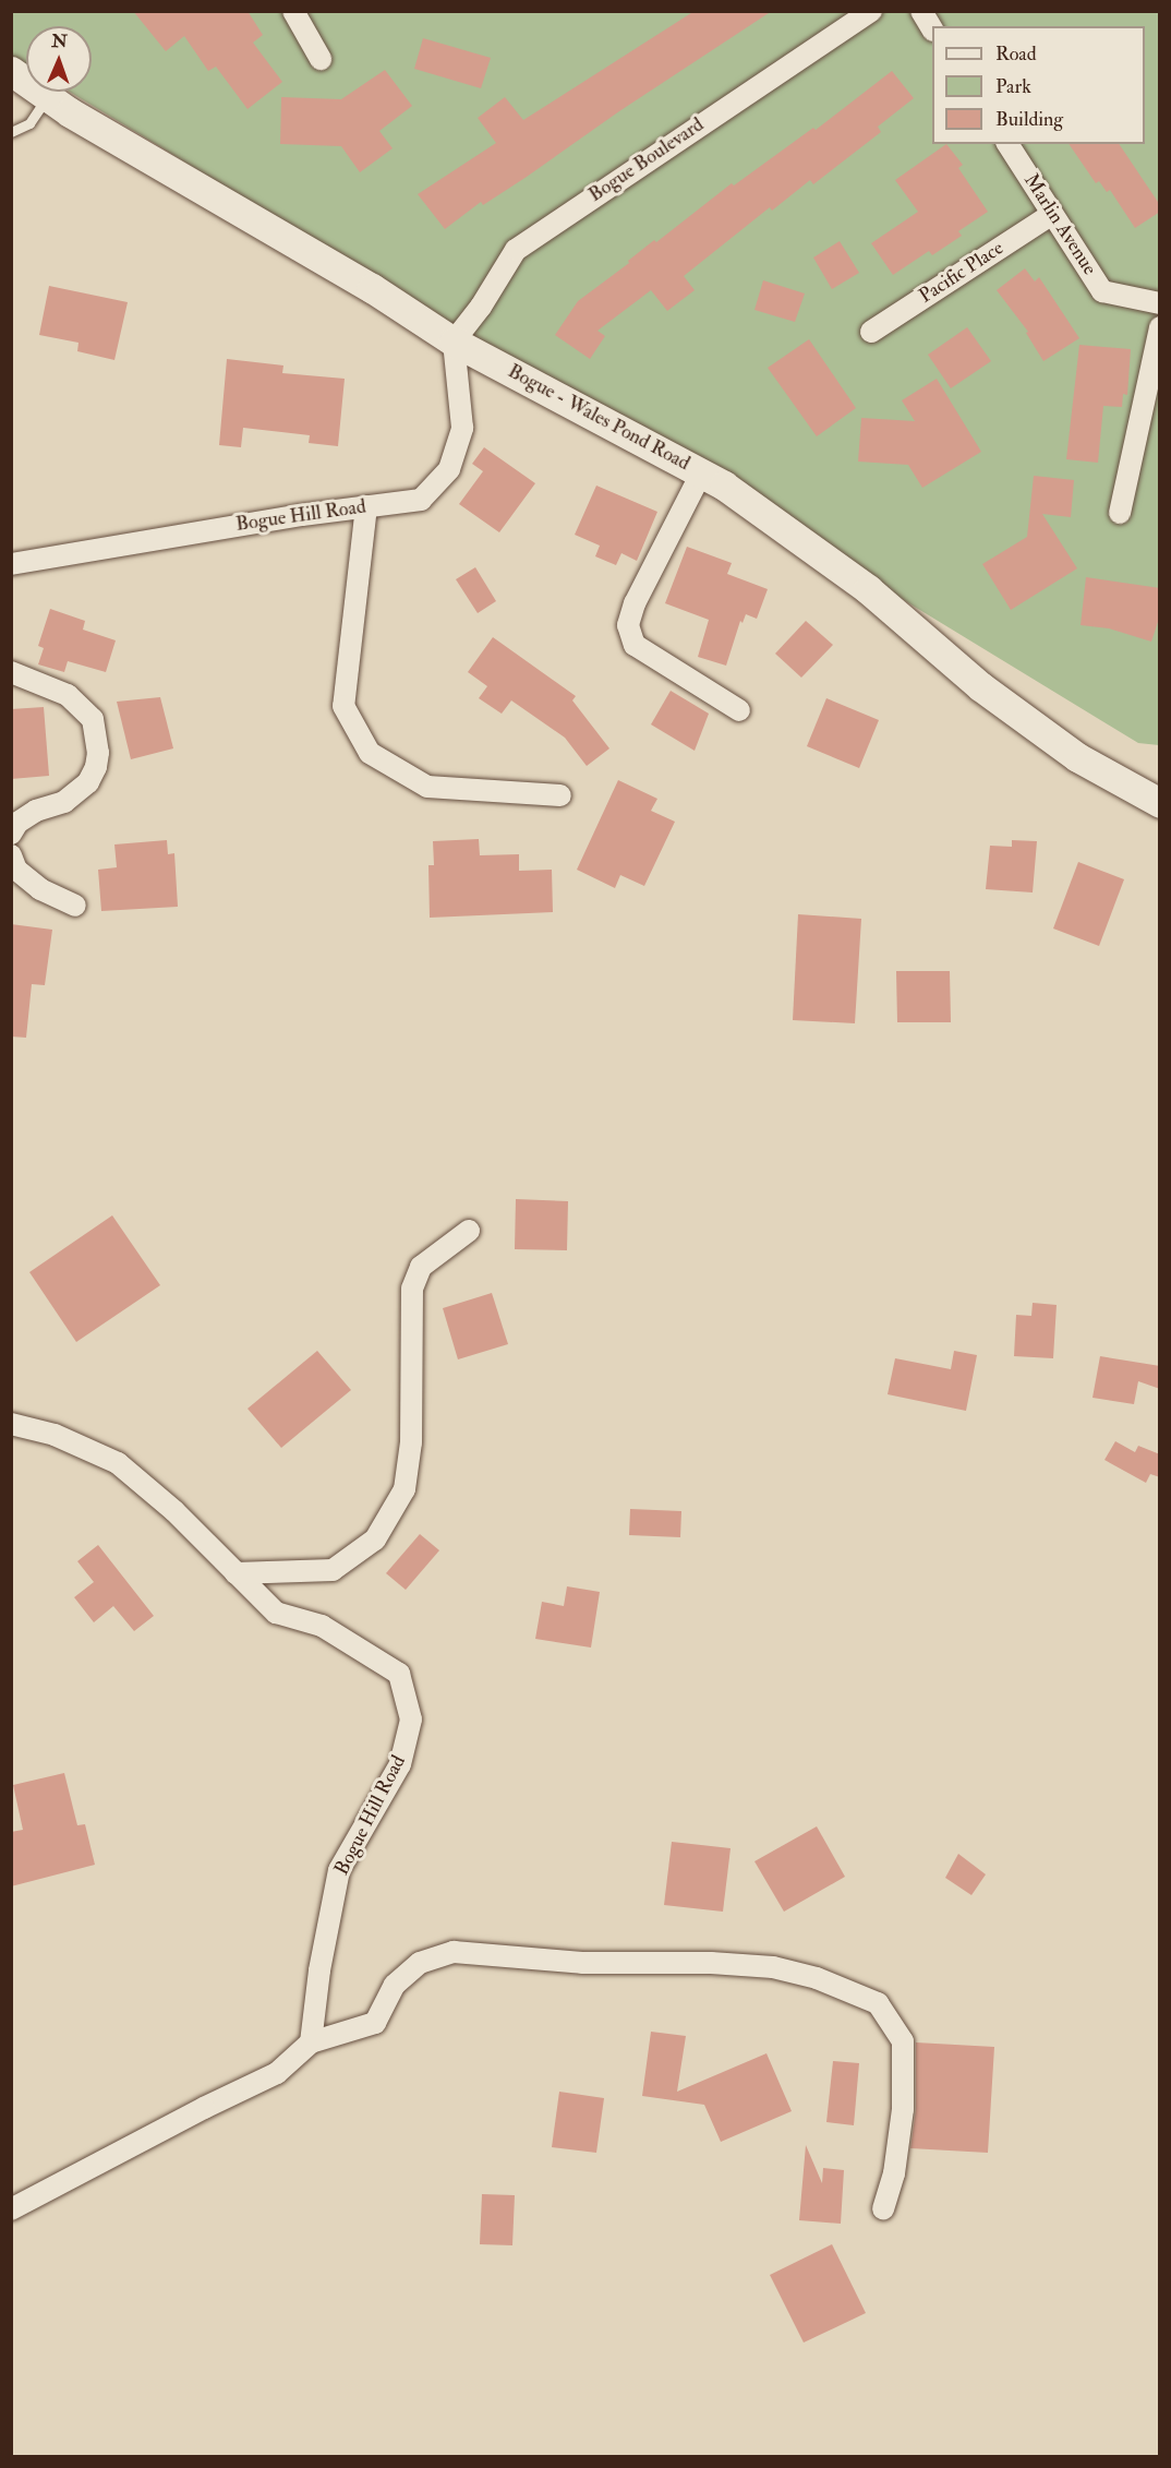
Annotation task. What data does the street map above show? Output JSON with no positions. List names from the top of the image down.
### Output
{
  "streets": {
    "street": [
      "Bogue Boulevard",
      "Marlin Avenue",
      "Pacific Place",
      "Bogue - Wales Pond Road",
      "Bogue Hill Road"
    ]
  },
  "crossings": [
    ["Bogue Boulevard", "Bogue - Wales Pond Road"],
    ["Bogue Boulevard", "Bogue Hill Road"],
    ["Marlin Avenue", "Pacific Place"],
    ["Bogue - Wales Pond Road", "Bogue Hill Road"]
  ],
  "legend": ["Road", "Park", "Building"],
  "north": "top"
}
